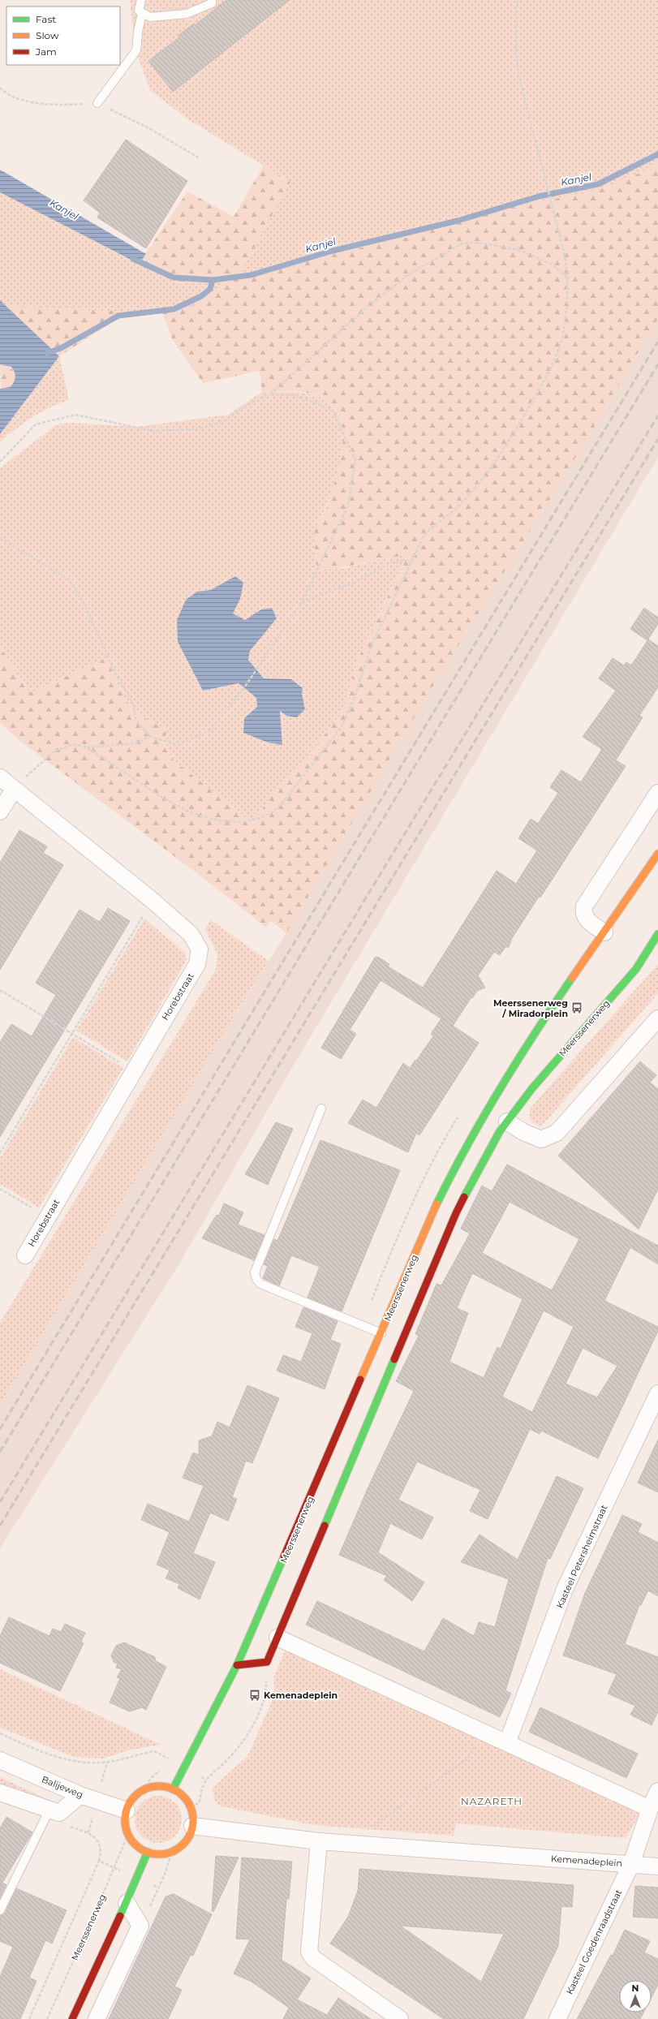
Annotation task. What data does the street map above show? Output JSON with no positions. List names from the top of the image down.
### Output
{
  "streets": {
    "street": [
      "Horebstraat",
      "Meerssenerweg",
      "Kasteel Petersheimstraat",
      "Balijeweg",
      "Kemenadeplein",
      "Kasteel Goedenraadstraat"
    ]
  },
  "crossings": [
    ["Meerssenerweg", "Balijeweg"],
    ["Meerssenerweg", "Kemenadeplein"],
    ["Balijeweg", "Kemenadeplein"],
    ["Kemenadeplein", "Kasteel Goedenraadstraat"]
  ],
  "districts": ["NAZARETH"],
  "water": ["Kanjel"],
  "places": {
    "bus stop": ["Meerssenerweg / Miradorplein", "Kemenadeplein"]
  },
  "legend": ["Fast", "Slow", "Jam"],
  "north": "top"
}
